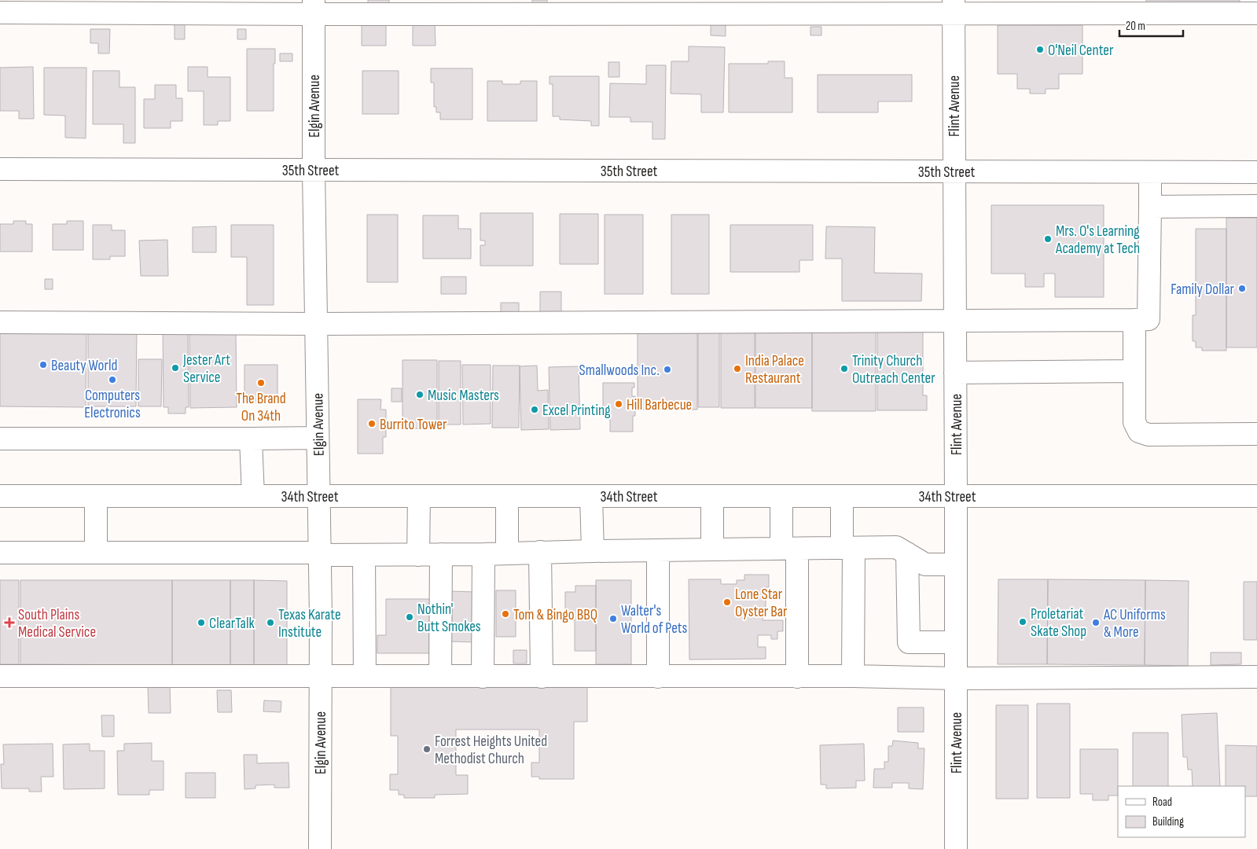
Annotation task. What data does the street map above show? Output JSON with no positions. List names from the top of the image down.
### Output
{
  "streets": {
    "street": [
      "Elgin Avenue",
      "Flint Avenue",
      "35th Street",
      "34th Street"
    ]
  },
  "crossings": [
    ["Elgin Avenue", "35th Street"],
    ["Elgin Avenue", "34th Street"],
    ["Flint Avenue", "35th Street"],
    ["Flint Avenue", "34th Street"]
  ],
  "places": {
    "other": [
      "O'Neil Center",
      "Mrs. O's Learning Academy at Tech",
      "Family Dollar",
      "Beauty World",
      "Jester Art Service",
      "India Palace Restaurant",
      "Trinity Church Outreach Center",
      "Smallwoods Inc.",
      "Computers Electronics",
      "The Brand On 34th",
      "Music Masters",
      "Hill Barbecue",
      "Excel Printing",
      "Burrito Tower",
      "Lone Star Oyster Bar",
      "Tom & Bingo BBQ",
      "Nothin' Butt Smokes",
      "Walter's World of Pets",
      "Proletariat Skate Shop",
      "ClearTalk",
      "Texas Karate Institute",
      "AC Uniforms & More",
      "Forrest Heights United Methodist Church"
    ],
    "health": ["South Plains Medical Service"]
  },
  "legend": ["Road", "Building"],
  "scale_bar": "20 m"
}
